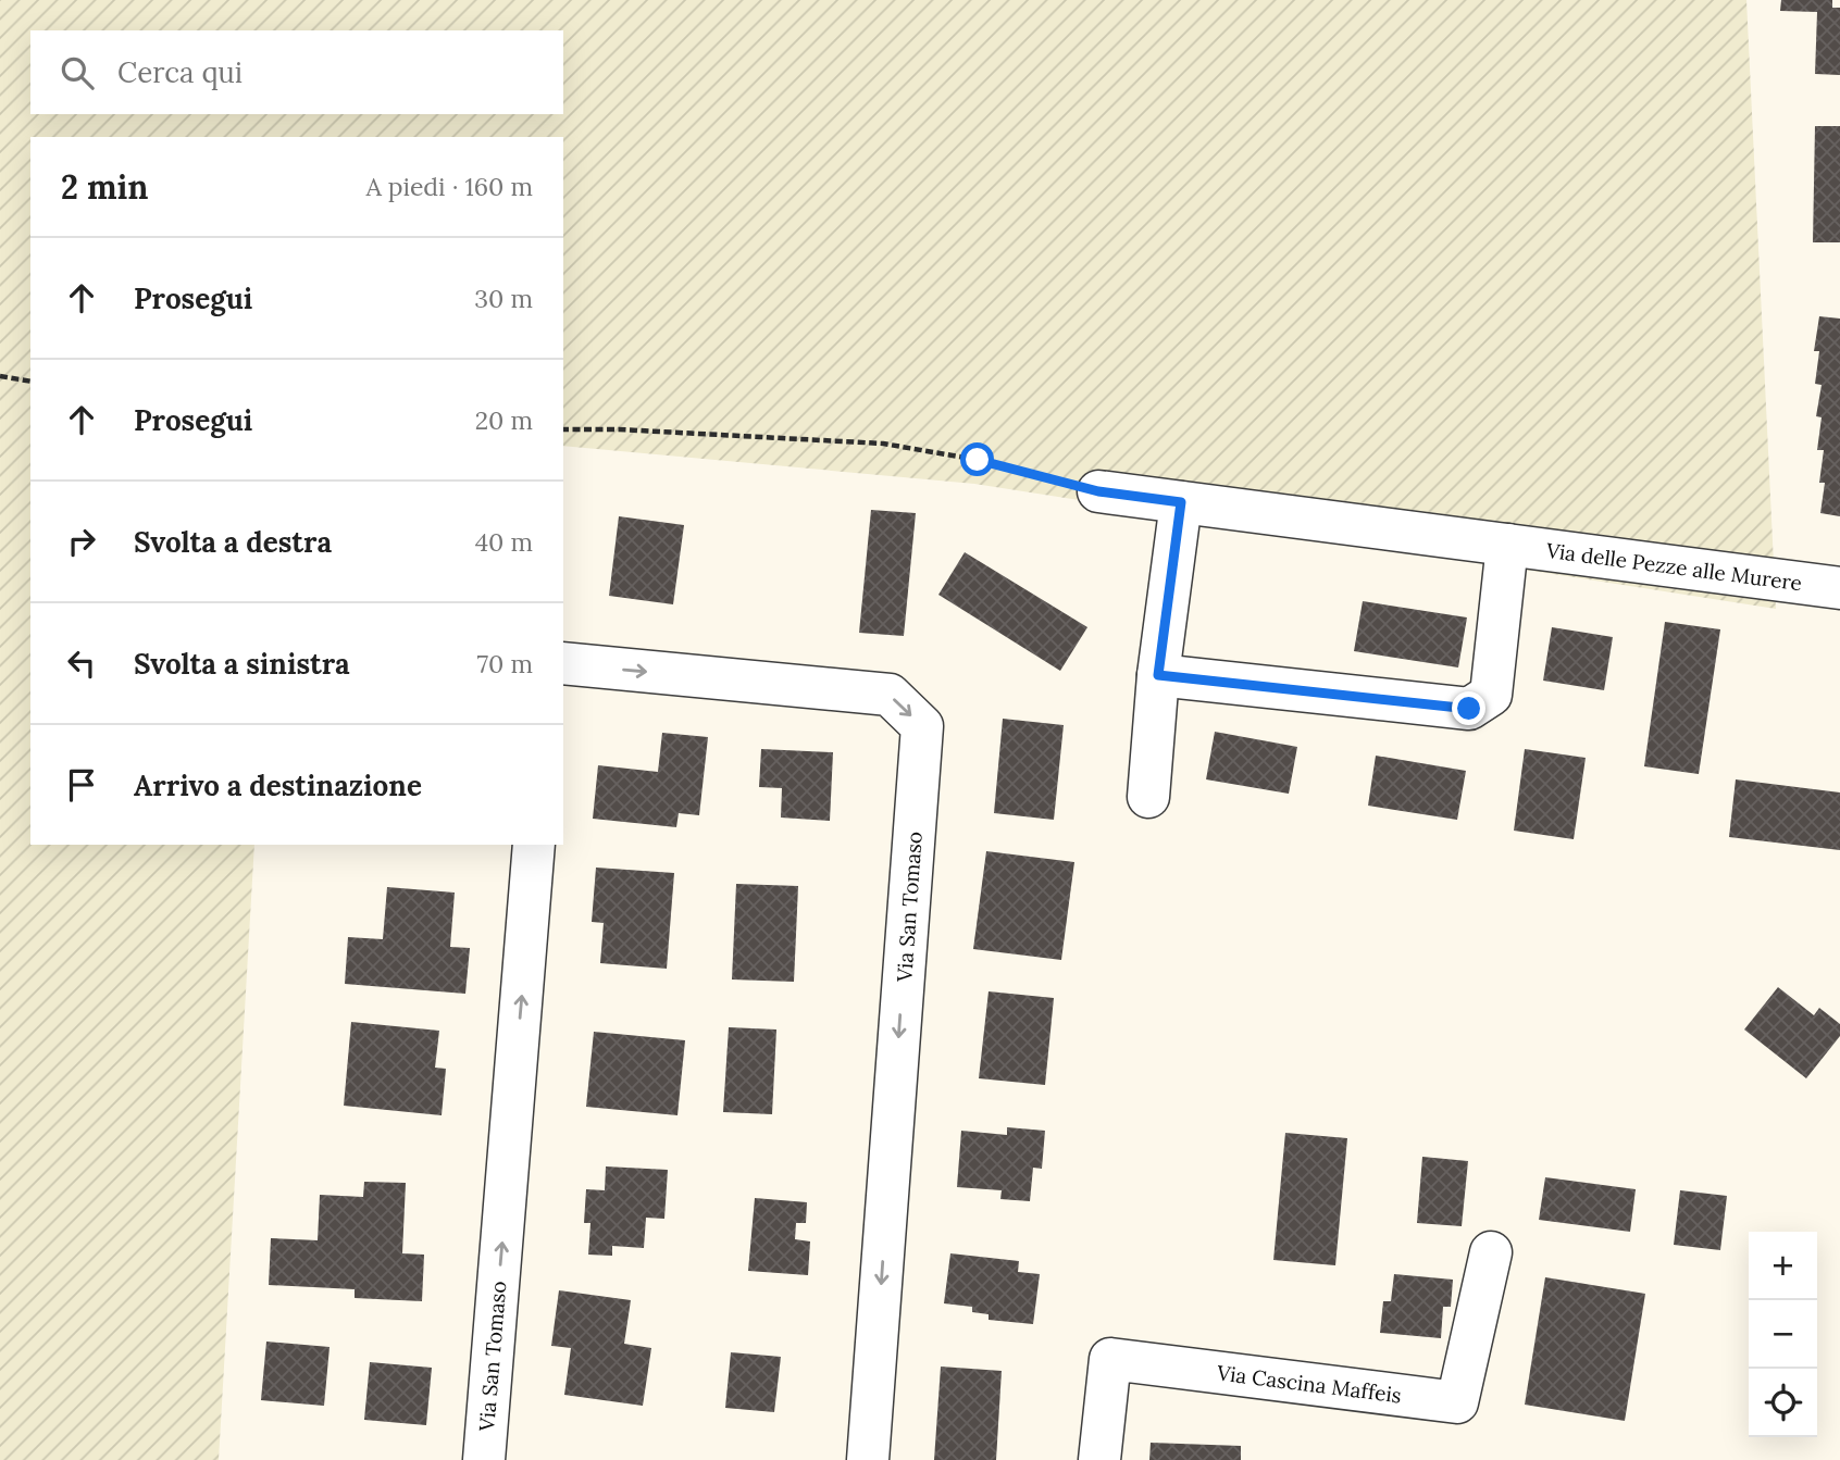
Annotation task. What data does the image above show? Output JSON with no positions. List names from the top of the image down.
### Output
{
  "streets": {
    "street": ["Via delle Pezze alle Murere", "Via San Tomaso", "Via Cascina Maffeis"]
  },
  "page": {
    "search": "Cerca qui",
    "heading": ["2 min", "A piedi · 160 m"],
    "list": [
      ["Prosegui", "30 m"],
      ["Prosegui", "20 m"],
      ["Svolta a destra", "40 m"],
      ["Svolta a sinistra", "70 m"],
      "Arrivo a destinazione"
    ],
    "map_buttons": ["+", "−"]
  }
}
